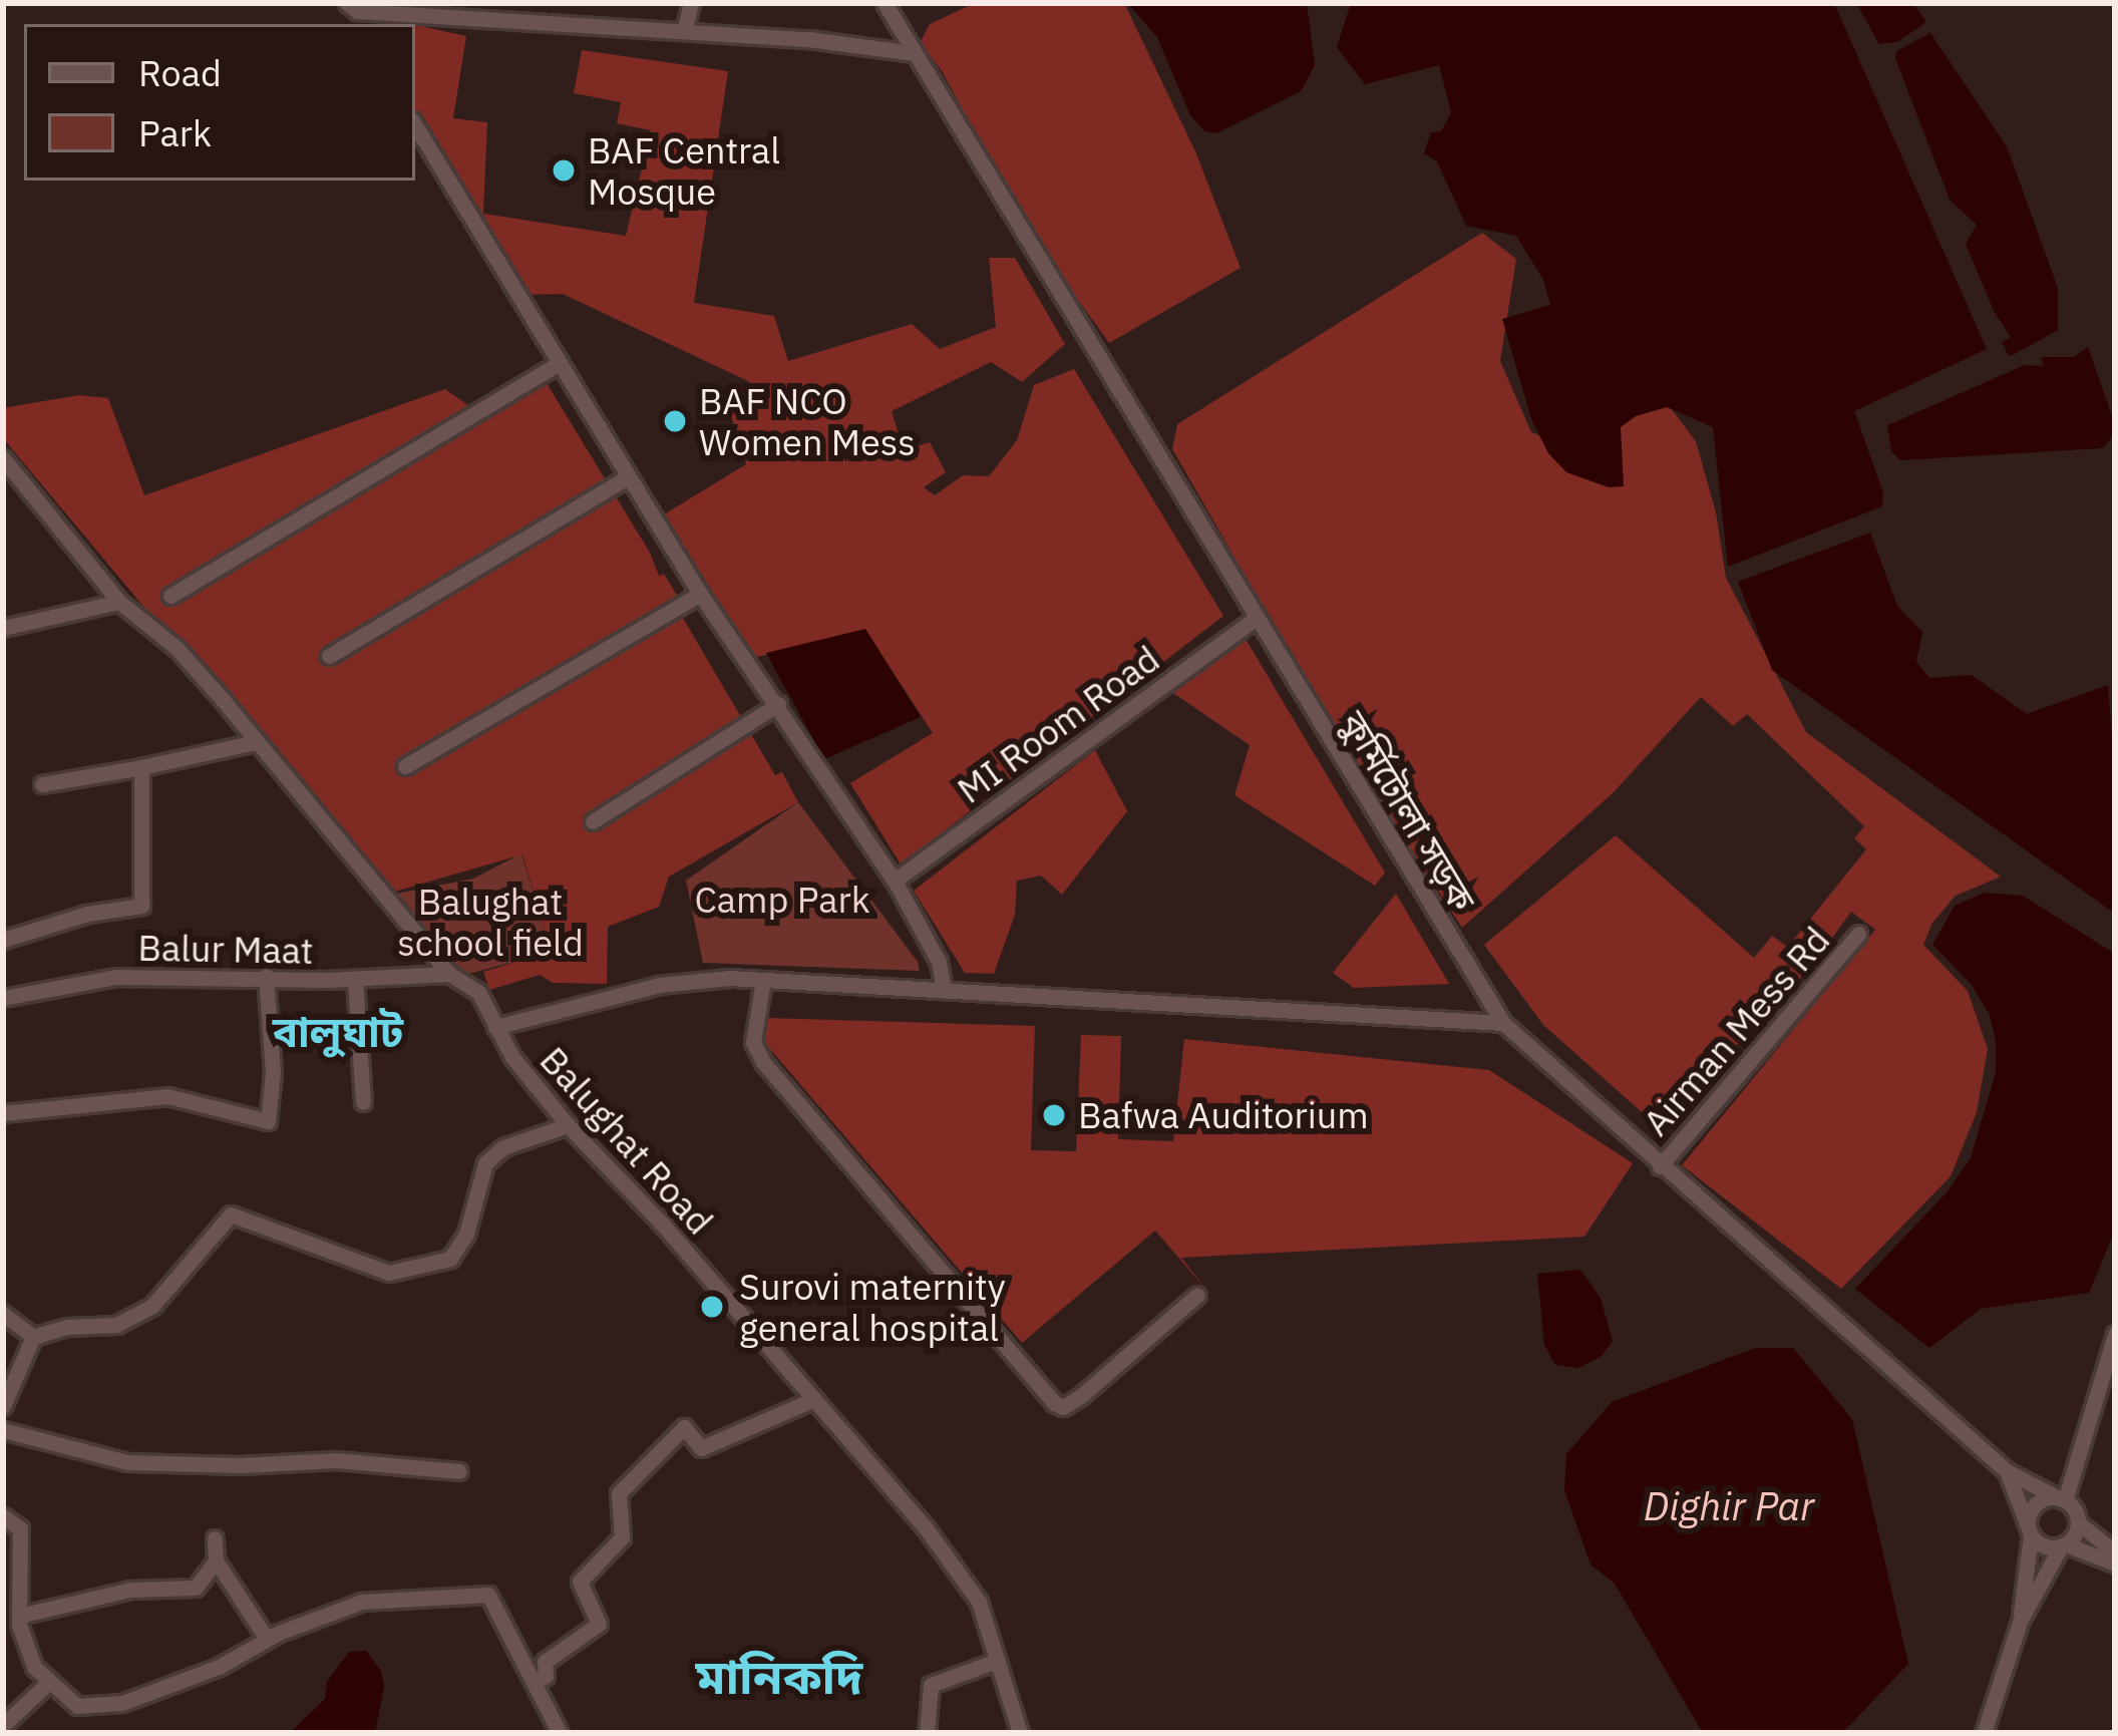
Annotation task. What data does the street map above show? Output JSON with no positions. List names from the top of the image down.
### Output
{
  "streets": {
    "street": [
      "MI Room Road",
      "কুর্মিটোলা সড়ক",
      "Balur Maat",
      "Airman Mess Rd",
      "Balughat Road"
    ]
  },
  "crossings": [
    ["MI Room Road", "কুর্মিটোলা সড়ক"],
    ["কুর্মিটোলা সড়ক", "Airman Mess Rd"],
    ["Balur Maat", "Balughat Road"]
  ],
  "districts": ["বালুঘাট", "মানিকদি"],
  "water": ["Dighir Par"],
  "parks": ["Camp Park", "Balughat school field"],
  "places": [
    "BAF Central Mosque",
    "BAF NCO Women Mess",
    "Bafwa Auditorium",
    "Surovi maternity general hospital"
  ],
  "legend": ["Road", "Park"]
}
